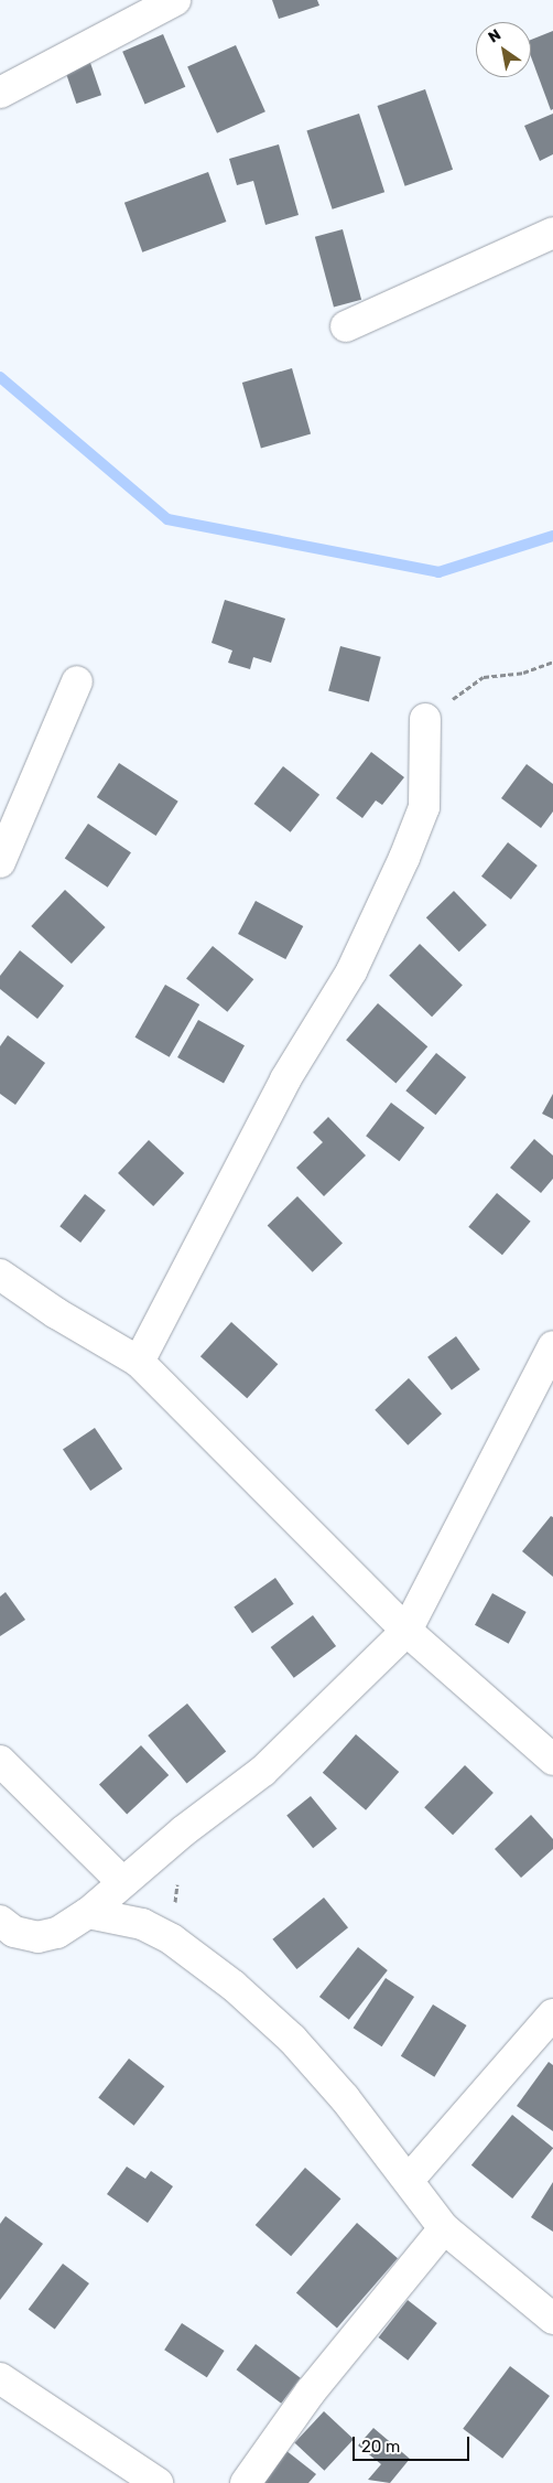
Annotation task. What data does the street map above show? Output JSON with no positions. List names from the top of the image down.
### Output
{
  "scale_bar": "20 m",
  "north": "top left"
}
